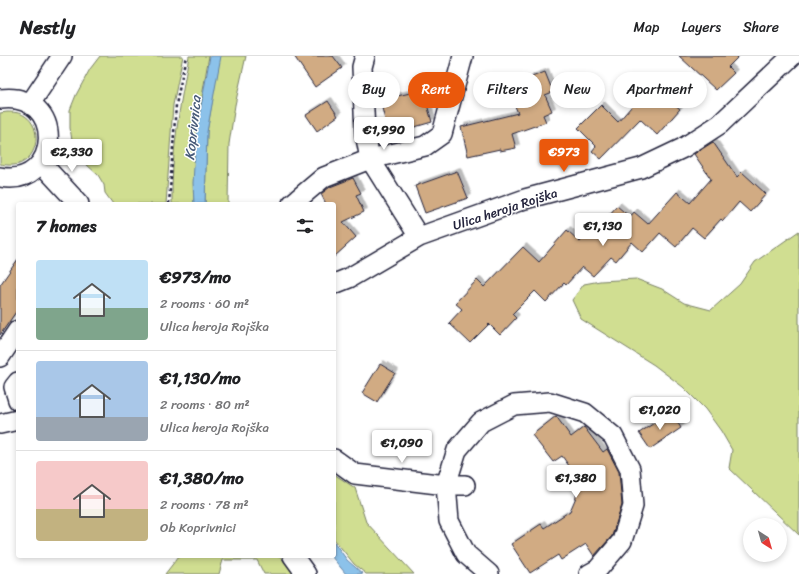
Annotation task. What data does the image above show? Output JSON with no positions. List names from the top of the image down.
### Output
{
  "streets": {
    "street": ["Ulica heroja Rojška"]
  },
  "water": ["Koprivnica"],
  "north": "bottom right",
  "page": {
    "header": "Nestly",
    "nav": ["Map", "Layers", "Share"],
    "chip": [
      "Buy",
      "Rent",
      "Filters",
      "New",
      "Apartment"
    ],
    "price": [
      "€1,990",
      "€2,330",
      "€973",
      "€1,130",
      "€1,020",
      "€1,090",
      "€1,380"
    ],
    "heading": "7 homes",
    "list": [
      {
        "name": "€973/mo",
        "note": "2 rooms · 60 m² · Ulica heroja Rojška"
      },
      {
        "name": "€1,130/mo",
        "note": "2 rooms · 80 m² · Ulica heroja Rojška"
      },
      {
        "name": "€1,380/mo",
        "note": "2 rooms · 78 m² · Ob Koprivnici"
      }
    ]
  }
}
